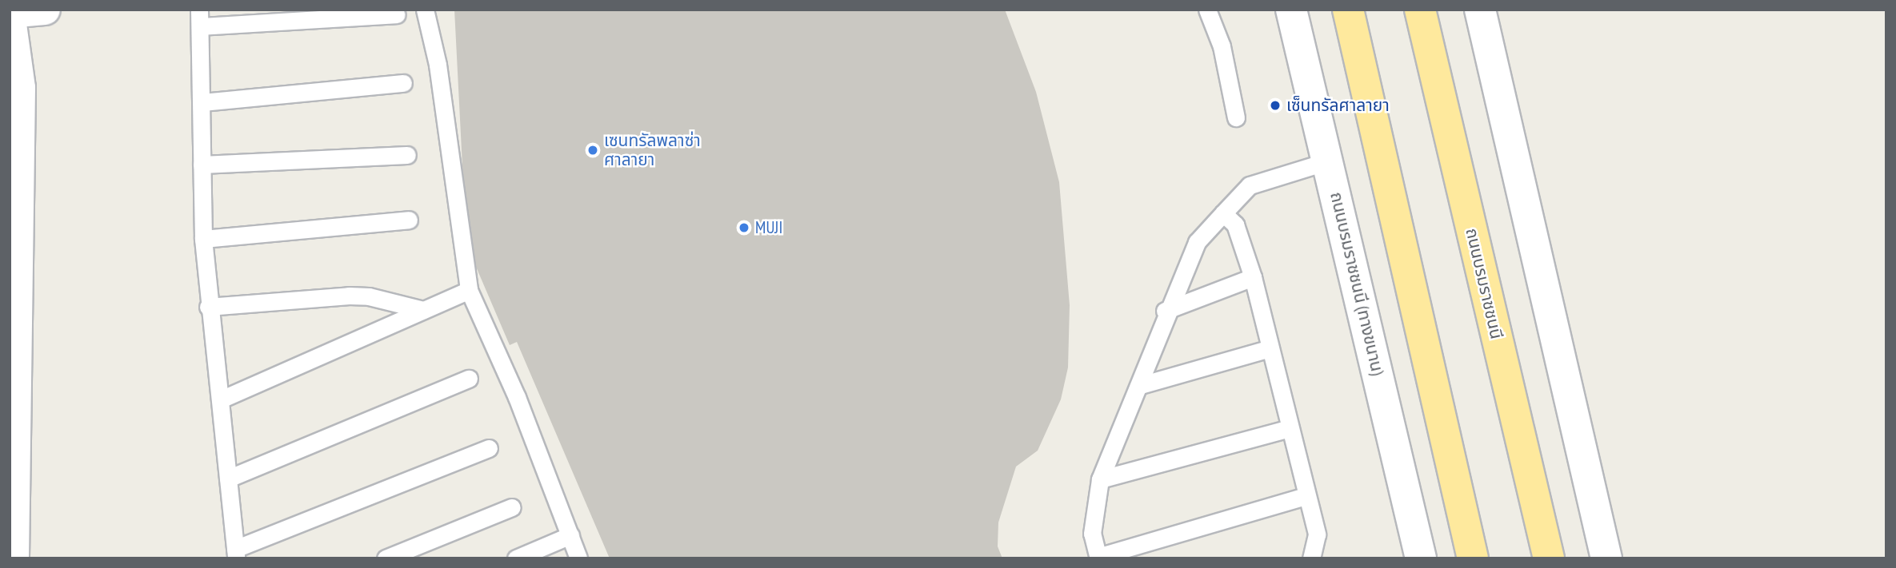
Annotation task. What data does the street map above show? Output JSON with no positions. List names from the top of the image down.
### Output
{
  "streets": {
    "highway": ["ถนนบรมราชชนนี"],
    "main road": ["ถนนบรมราชชนนี (ทางขนาน)"]
  },
  "places": ["เซ็นทรัลศาลายา", "เซนทรัลพลาซ่า ศาลายา", "MUJI"]
}
